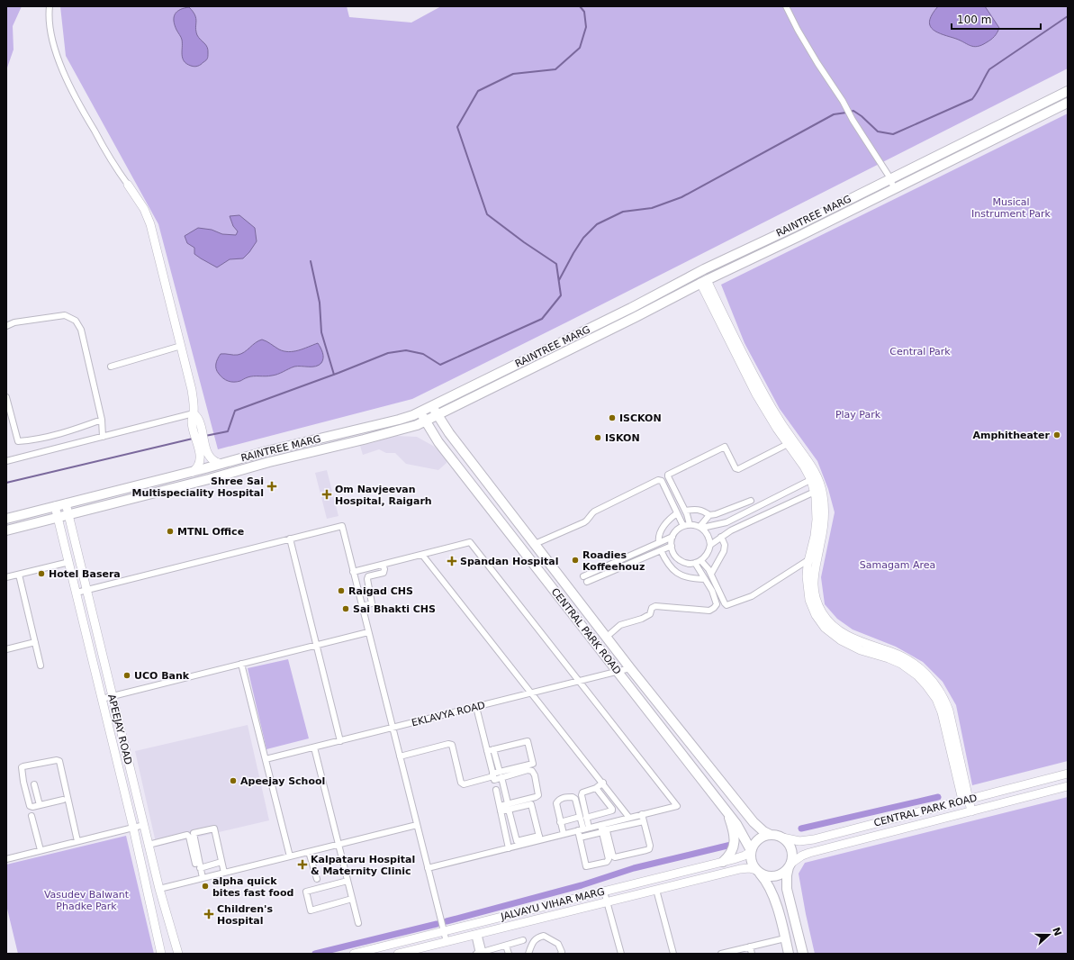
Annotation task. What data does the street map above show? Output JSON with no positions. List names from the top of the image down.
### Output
{
  "streets": {
    "main road": [
      "RAINTREE MARG",
      "CENTRAL PARK ROAD",
      "APEEJAY ROAD",
      "JALVAYU VIHAR MARG"
    ],
    "street": ["EKLAVYA ROAD"]
  },
  "crossings": [
    ["RAINTREE MARG", "CENTRAL PARK ROAD"],
    ["RAINTREE MARG", "APEEJAY ROAD"],
    ["CENTRAL PARK ROAD", "EKLAVYA ROAD"],
    ["CENTRAL PARK ROAD", "JALVAYU VIHAR MARG"]
  ],
  "parks": [
    "Musical Instrument Park",
    "Central Park",
    "Play Park",
    "Samagam Area",
    "Vasudev Balwant Phadke Park"
  ],
  "places": {
    "other": [
      "ISCKON",
      "Amphitheater",
      "ISKON",
      "MTNL Office",
      "Roadies Koffeehouz",
      "Hotel Basera",
      "Raigad CHS",
      "Sai Bhakti CHS",
      "UCO Bank",
      "Apeejay School",
      "alpha quick bites fast food"
    ],
    "health": [
      "Shree Sai Multispeciality Hospital",
      "Om Navjeevan Hospital, Raigarh",
      "Spandan Hospital",
      "Kalpataru Hospital & Maternity Clinic",
      "Children's Hospital"
    ]
  },
  "scale_bar": "100 m",
  "north": "right"
}
